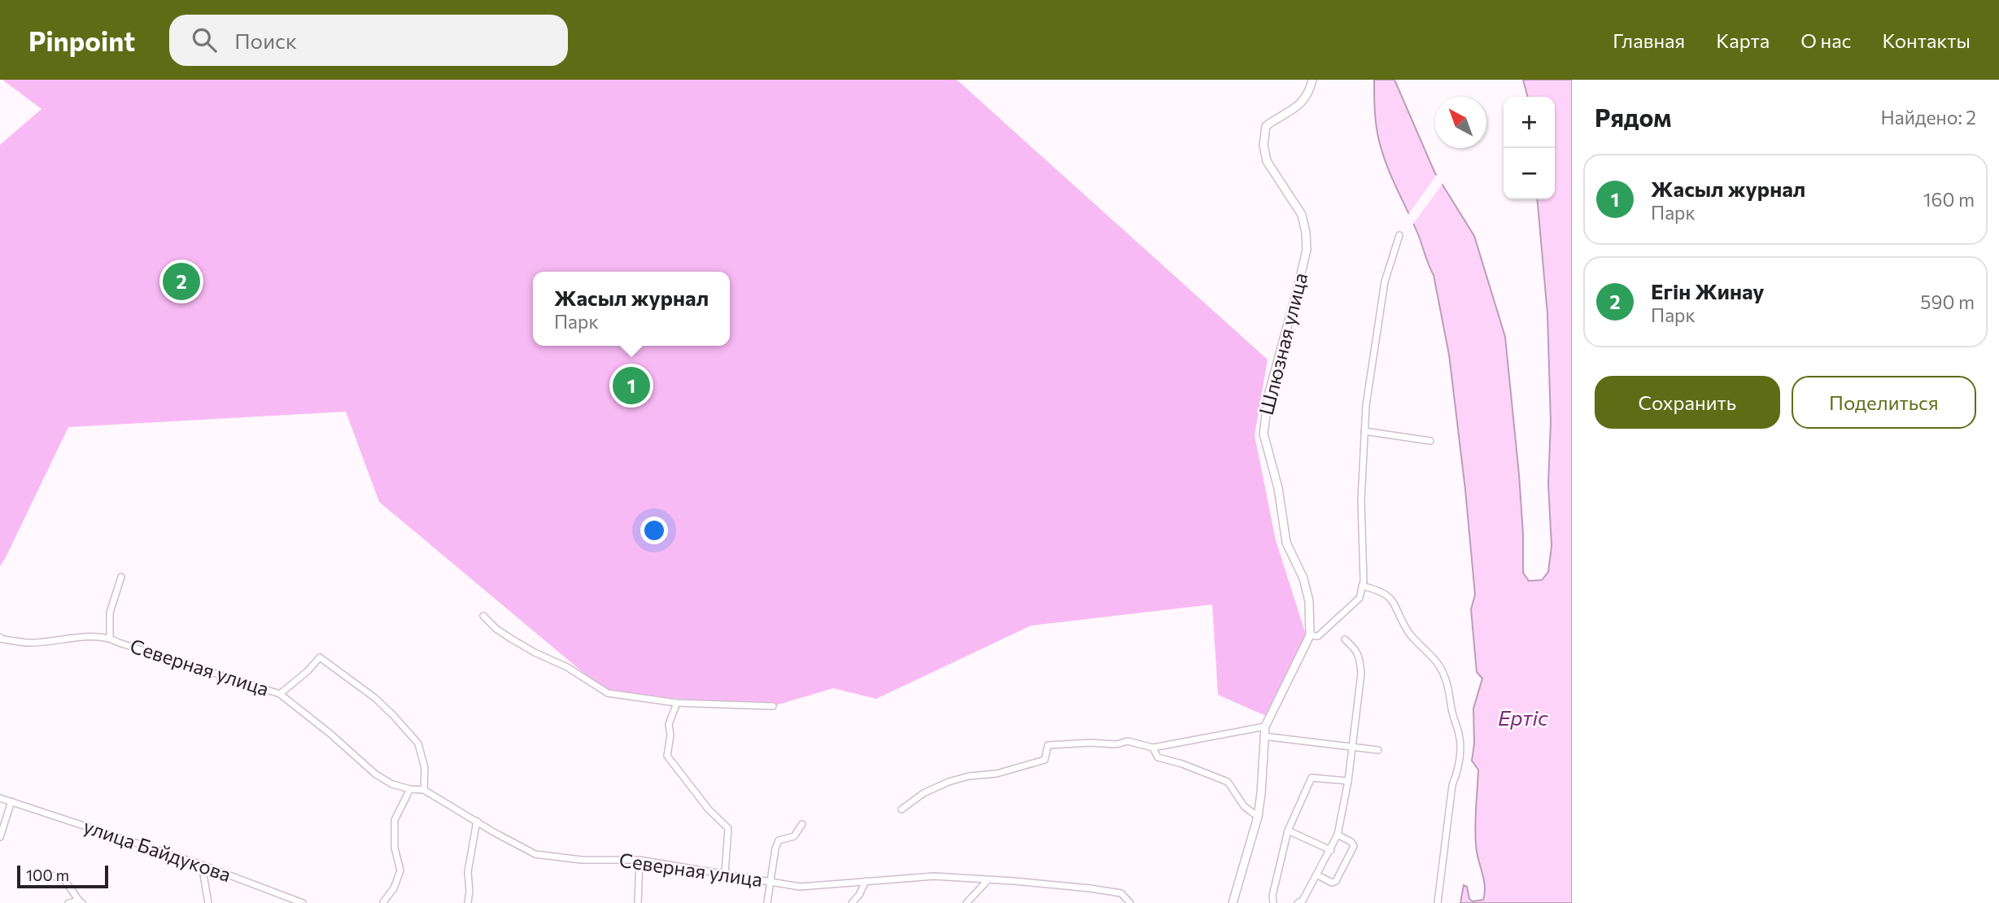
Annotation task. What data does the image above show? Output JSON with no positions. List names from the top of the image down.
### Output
{
  "streets": {
    "street": ["Шлюзная улица", "Северная улица", "улица Байдукова"]
  },
  "water": ["Ертіс"],
  "scale_bar": "100 m",
  "north": "top left",
  "page": {
    "header": "Pinpoint",
    "search": "Поиск",
    "nav": [
      "Главная",
      "Карта",
      "О нас",
      "Контакты"
    ],
    "heading": ["Рядом", "Найдено: 2"],
    "map_buttons": ["+", "−"],
    "list": [
      {
        "mark": "1",
        "name": "Жасыл журнал",
        "note": "Парк",
        "value": "160 m"
      },
      {
        "mark": "2",
        "name": "Егін Жинау",
        "note": "Парк",
        "value": "590 m"
      }
    ],
    "pins": ["2", "1"],
    "popup": ["Жасыл журнал", "Парк"],
    "buttons": ["Сохранить", "Поделиться"],
    "scale": "100 m"
  }
}
